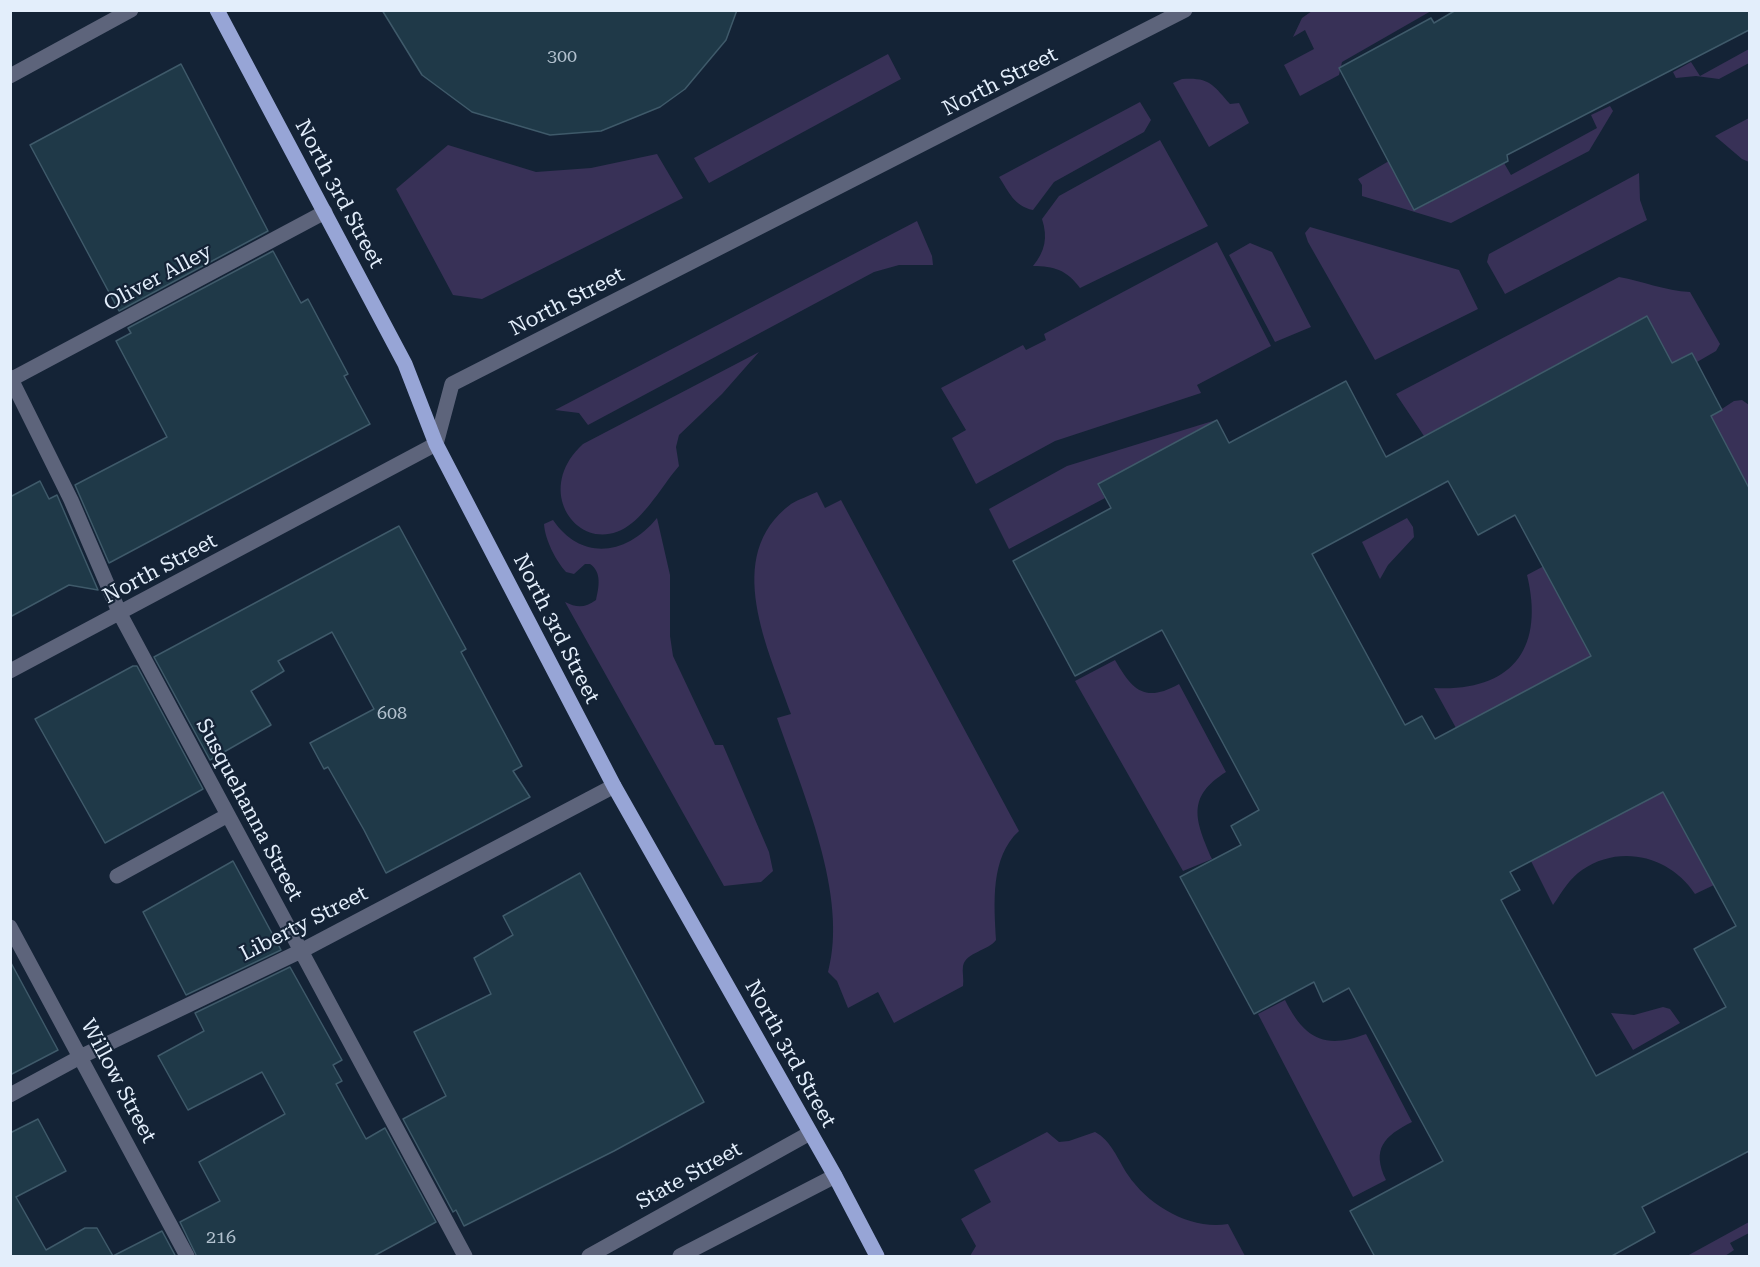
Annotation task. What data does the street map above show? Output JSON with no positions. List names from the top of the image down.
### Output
{
  "streets": {
    "main road": ["North 3rd Street"],
    "street": [
      "North Street",
      "Oliver Alley",
      "Susquehanna Street",
      "Liberty Street",
      "Willow Street",
      "State Street"
    ]
  },
  "crossings": [
    ["North Street", "North 3rd Street"],
    ["North Street", "Susquehanna Street"],
    ["North 3rd Street", "Oliver Alley"],
    ["North 3rd Street", "Liberty Street"],
    ["North 3rd Street", "State Street"],
    ["Oliver Alley", "Susquehanna Street"],
    ["Susquehanna Street", "Liberty Street"],
    ["Liberty Street", "Willow Street"]
  ],
  "house_numbers": ["300", "608", "216"]
}
